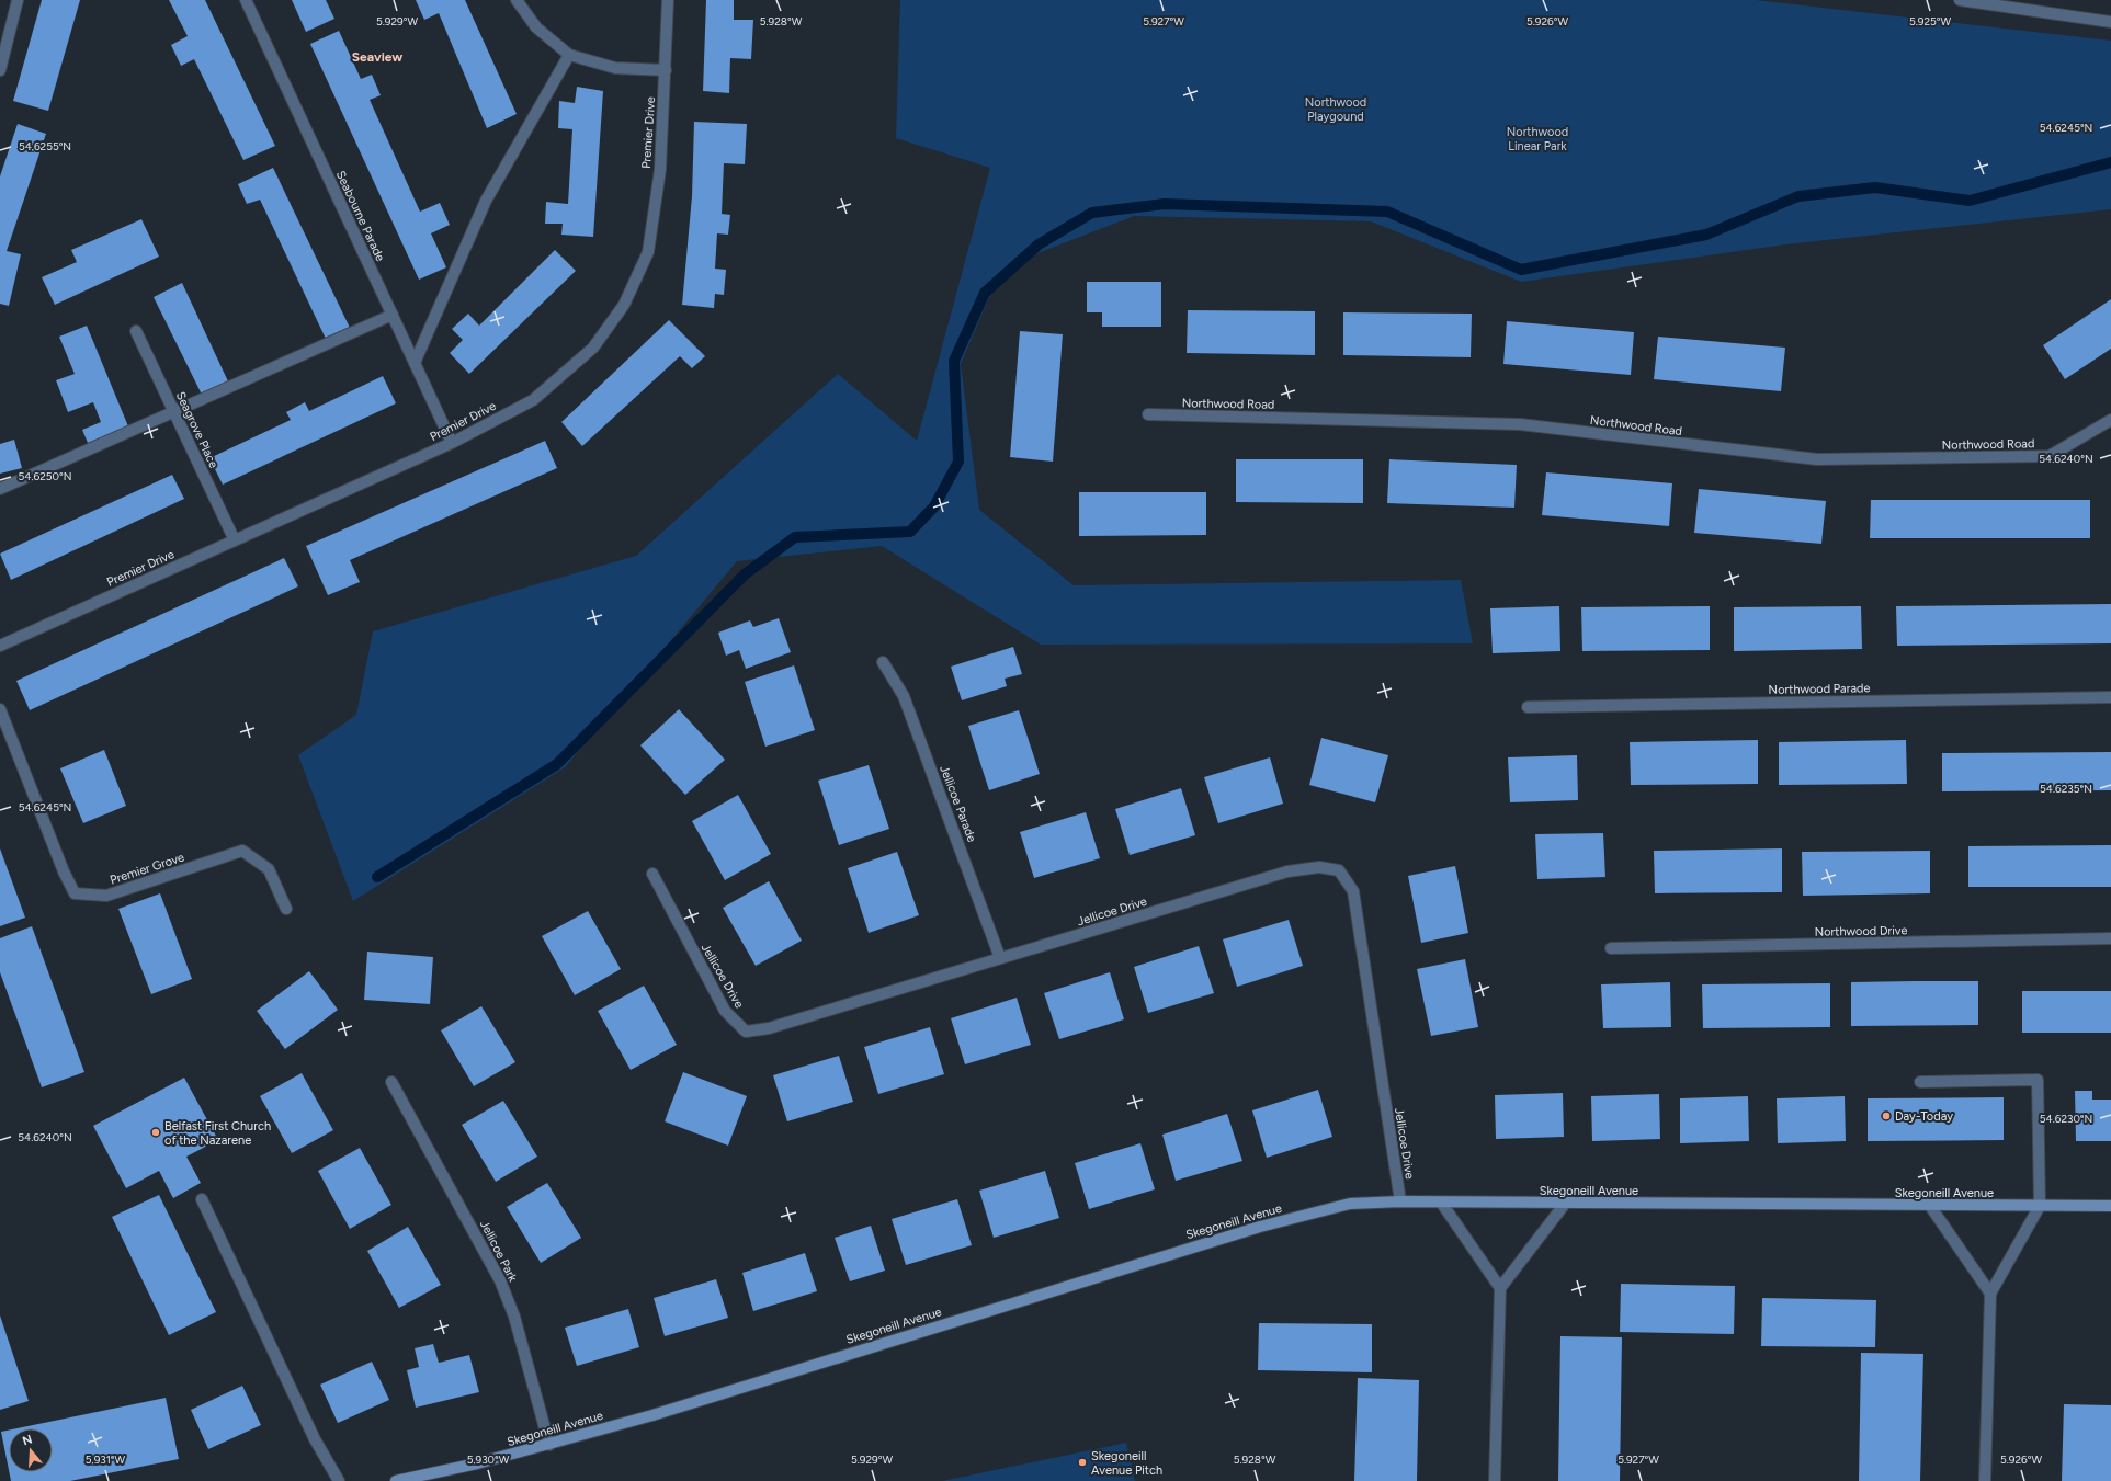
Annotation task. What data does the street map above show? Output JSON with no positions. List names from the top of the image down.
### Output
{
  "streets": {
    "street": [
      "Premier Drive",
      "Seabourne Parade",
      "Northwood Road",
      "Seagrove Place",
      "Northwood Parade",
      "Jellicoe Parade",
      "Premier Grove",
      "Jellicoe Drive",
      "Northwood Drive",
      "Skegoneill Avenue",
      "Jellicoe Park"
    ]
  },
  "crossings": [
    ["Premier Drive", "Seabourne Parade"],
    ["Premier Drive", "Seagrove Place"],
    ["Jellicoe Parade", "Jellicoe Drive"],
    ["Jellicoe Drive", "Skegoneill Avenue"],
    ["Skegoneill Avenue", "Jellicoe Park"]
  ],
  "districts": ["Seaview"],
  "parks": ["Northwood Playgound", "Northwood Linear Park"],
  "places": ["Day-Today", "Belfast First Church of the Nazarene", "Skegoneill Avenue Pitch"],
  "north": "top",
  "coordinates": [
    "5.929°W",
    "5.928°W",
    "5.927°W",
    "5.926°W",
    "5.925°W",
    "54.6245°N",
    "54.6255°N",
    "54.6240°N",
    "54.6250°N",
    "54.6235°N",
    "54.6230°N",
    "5.931°W",
    "5.930°W"
  ]
}
